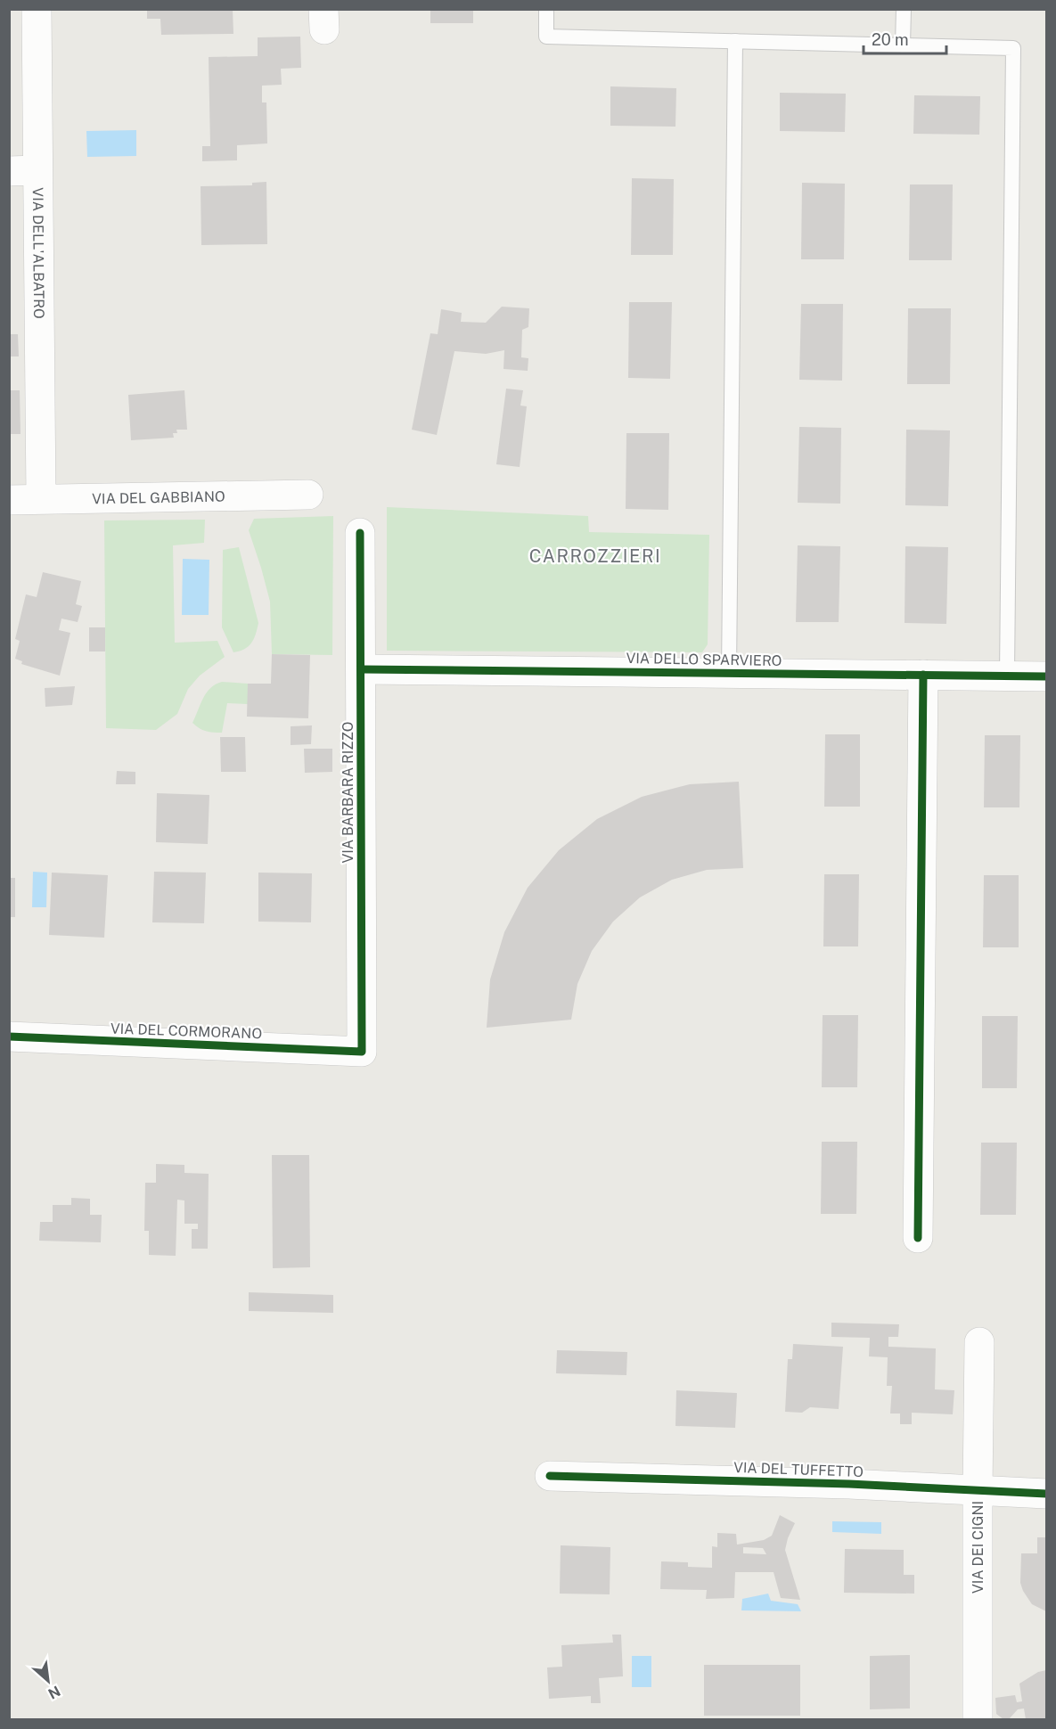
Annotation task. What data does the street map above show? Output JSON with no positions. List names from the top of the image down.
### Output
{
  "streets": {
    "street": [
      "VIA DELL'ALBATRO",
      "VIA DEL GABBIANO",
      "VIA DELLO SPARVIERO",
      "VIA BARBARA RIZZO",
      "VIA DEL CORMORANO",
      "VIA DEL TUFFETTO",
      "VIA DEI CIGNI"
    ]
  },
  "crossings": [
    ["VIA DELL'ALBATRO", "VIA DEL GABBIANO"],
    ["VIA DELLO SPARVIERO", "VIA BARBARA RIZZO"],
    ["VIA BARBARA RIZZO", "VIA DEL CORMORANO"],
    ["VIA DEL TUFFETTO", "VIA DEI CIGNI"]
  ],
  "districts": ["CARROZZIERI"],
  "scale_bar": "20 m",
  "north": "bottom right"
}
